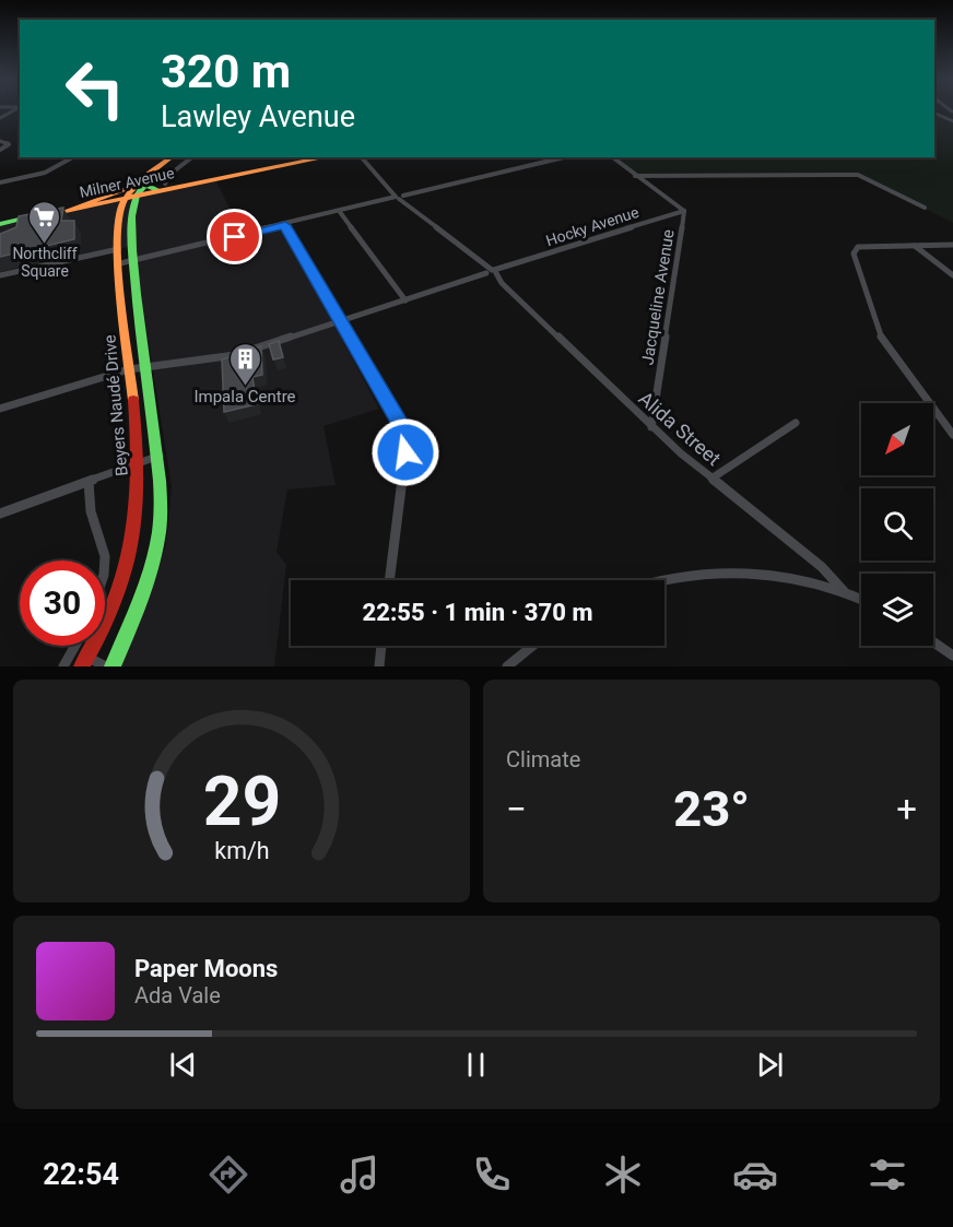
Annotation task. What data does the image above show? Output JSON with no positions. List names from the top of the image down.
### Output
{
  "streets": {
    "main road": ["Milner Avenue", "Beyers Naudé Drive"],
    "street": ["Hocky Avenue", "Jacqueline Avenue", "Alida Street"]
  },
  "crossings": [
    ["Milner Avenue", "Beyers Naudé Drive"],
    ["Hocky Avenue", "Jacqueline Avenue"],
    ["Hocky Avenue", "Beyers Naudé Drive"],
    ["Hocky Avenue", "Alida Street"],
    ["Jacqueline Avenue", "Alida Street"]
  ],
  "places": {
    "supermarket": ["Northcliff Square"],
    "building": ["Impala Centre"]
  },
  "north": "bottom left",
  "page": {
    "turn": ["320 m", "Lawley Avenue"],
    "limit": "30",
    "trip": "22:55 · 1 min · 370 m",
    "tile": "Climate",
    "heat": ["−", "23°", "+"],
    "song": ["Paper Moons", "Ada Vale"],
    "tabs": "22:54",
    "gauge": ["29", "km/h"]
  }
}
